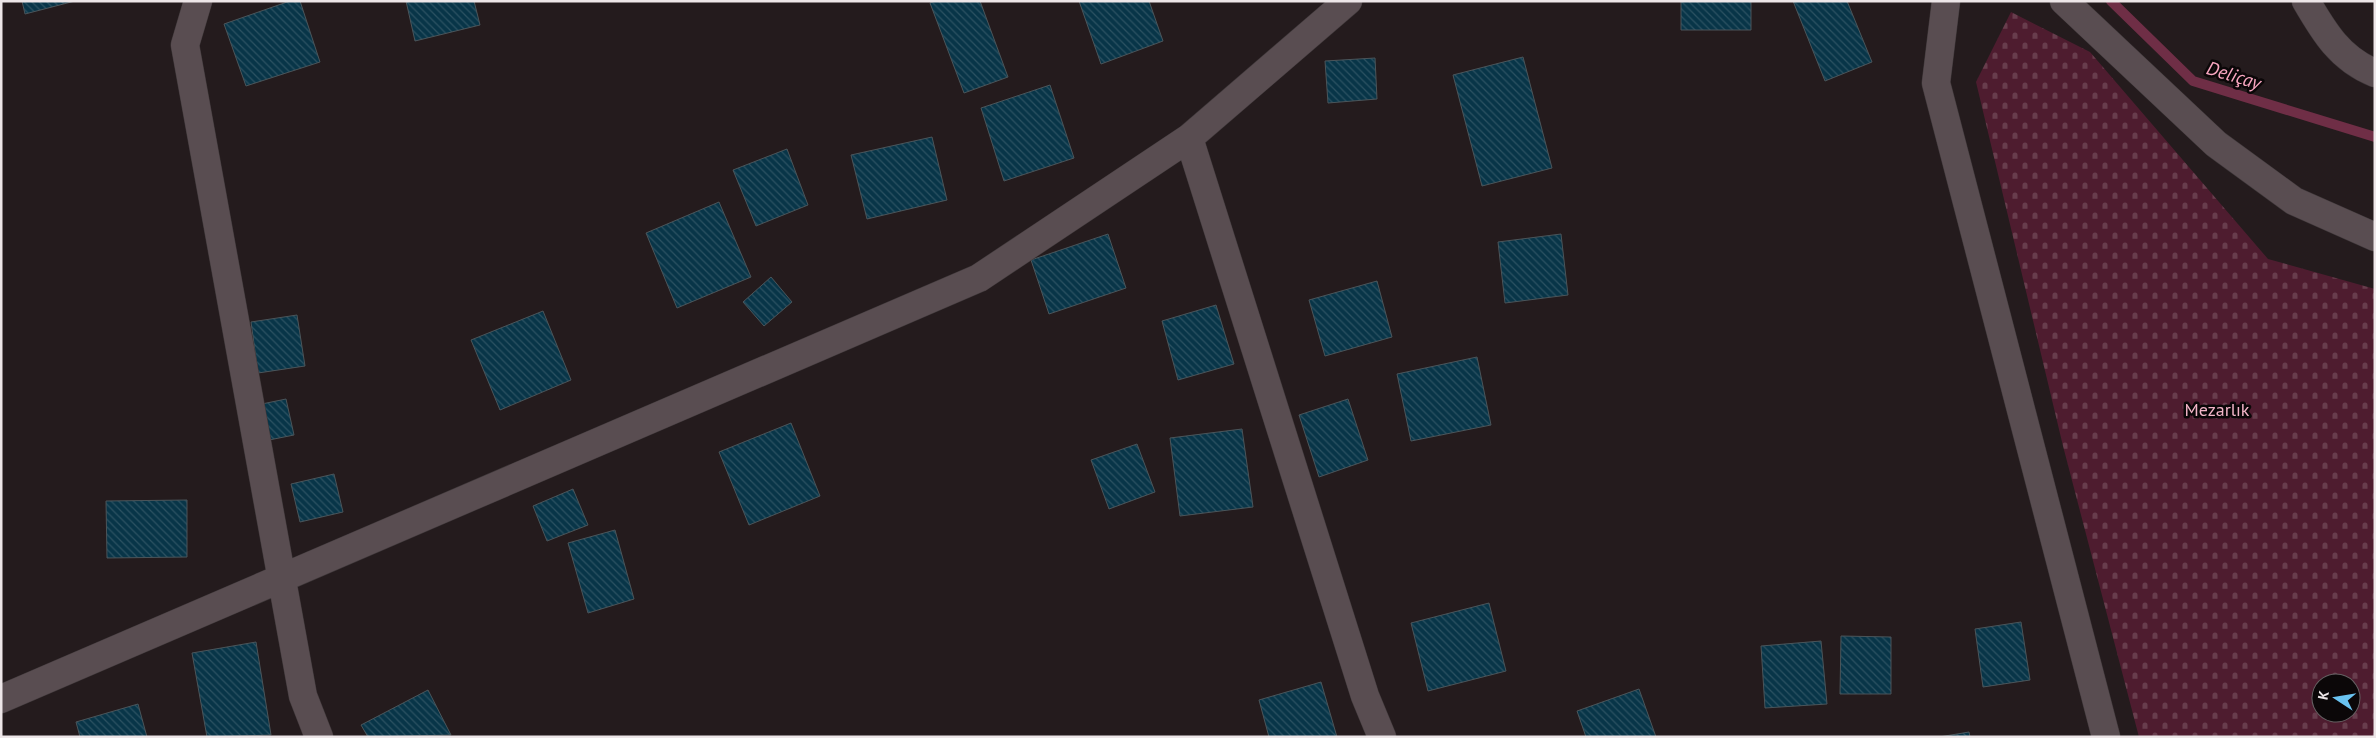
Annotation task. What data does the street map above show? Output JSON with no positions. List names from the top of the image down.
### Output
{
  "water": ["Deliçay"],
  "parks": ["Mezarlık"],
  "north": "left"
}
